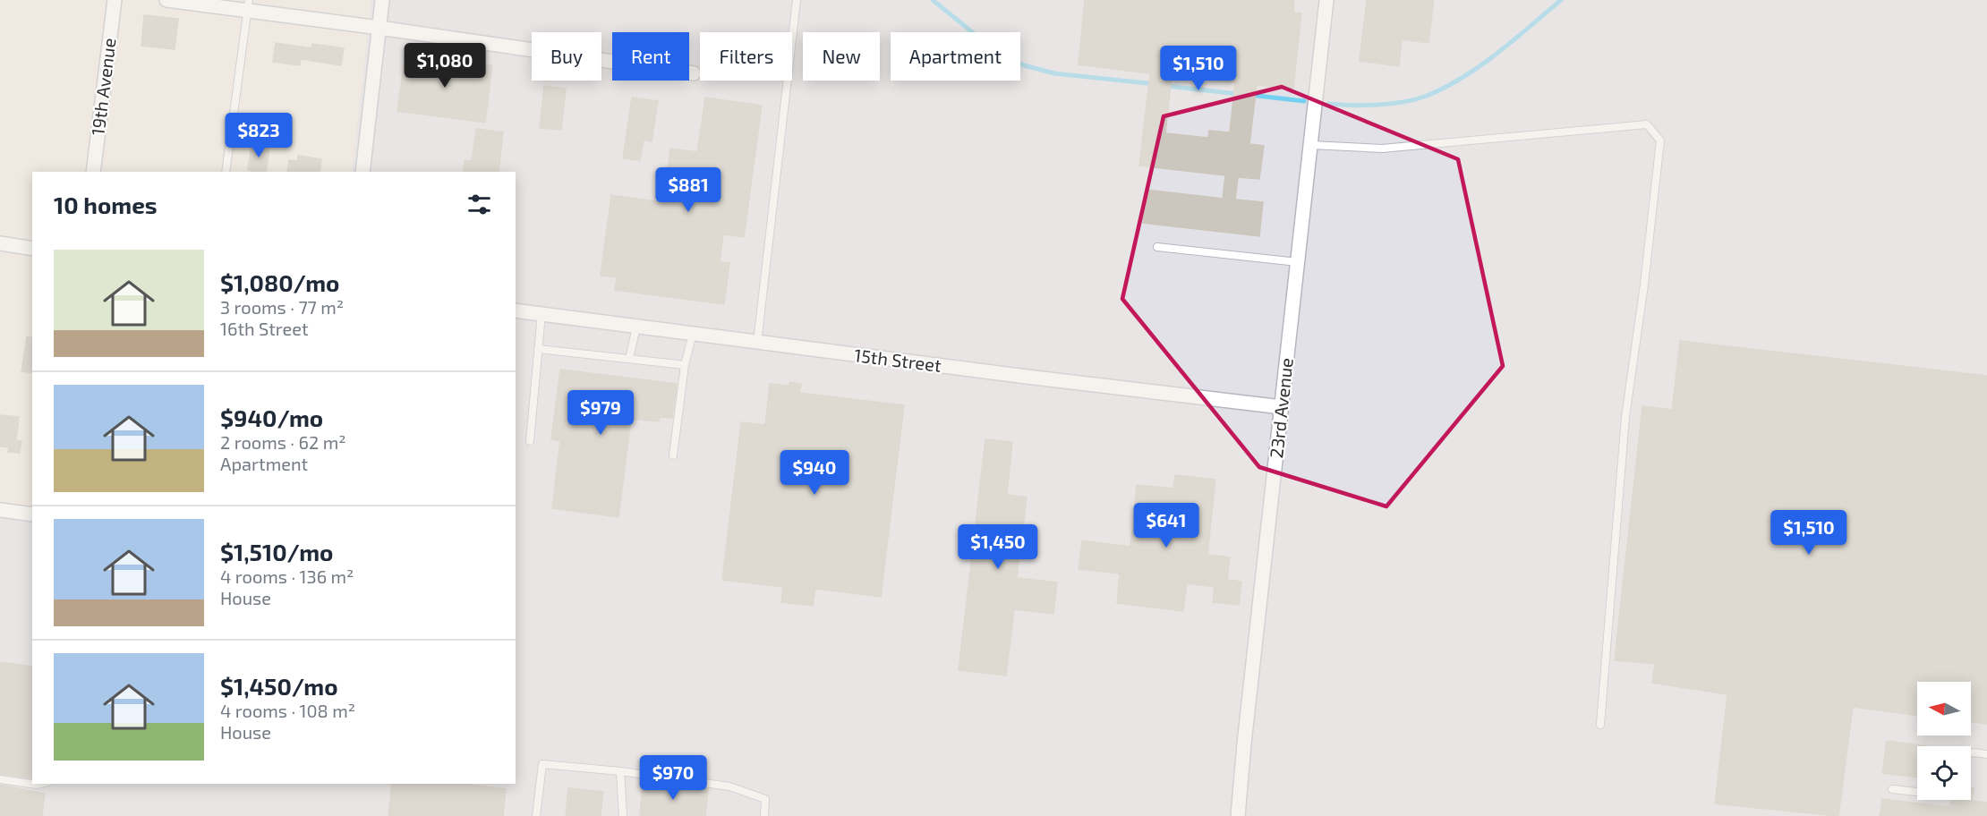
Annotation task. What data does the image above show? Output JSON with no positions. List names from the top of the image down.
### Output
{
  "streets": {
    "street": ["19th Avenue", "15th Street", "23rd Avenue"]
  },
  "crossings": [
    ["15th Street", "23rd Avenue"]
  ],
  "north": "left",
  "page": {
    "chip": [
      "Buy",
      "Rent",
      "Filters",
      "New",
      "Apartment"
    ],
    "price": [
      "$1,080",
      "$1,510",
      "$823",
      "$881",
      "$979",
      "$940",
      "$641",
      "$1,510",
      "$1,450",
      "$970"
    ],
    "heading": "10 homes",
    "list": [
      {
        "name": "$1,080/mo",
        "note": "3 rooms · 77 m² · 16th Street"
      },
      {
        "name": "$940/mo",
        "note": "2 rooms · 62 m² · Apartment"
      },
      {
        "name": "$1,510/mo",
        "note": "4 rooms · 136 m² · House"
      },
      {
        "name": "$1,450/mo",
        "note": "4 rooms · 108 m² · House"
      }
    ]
  }
}
